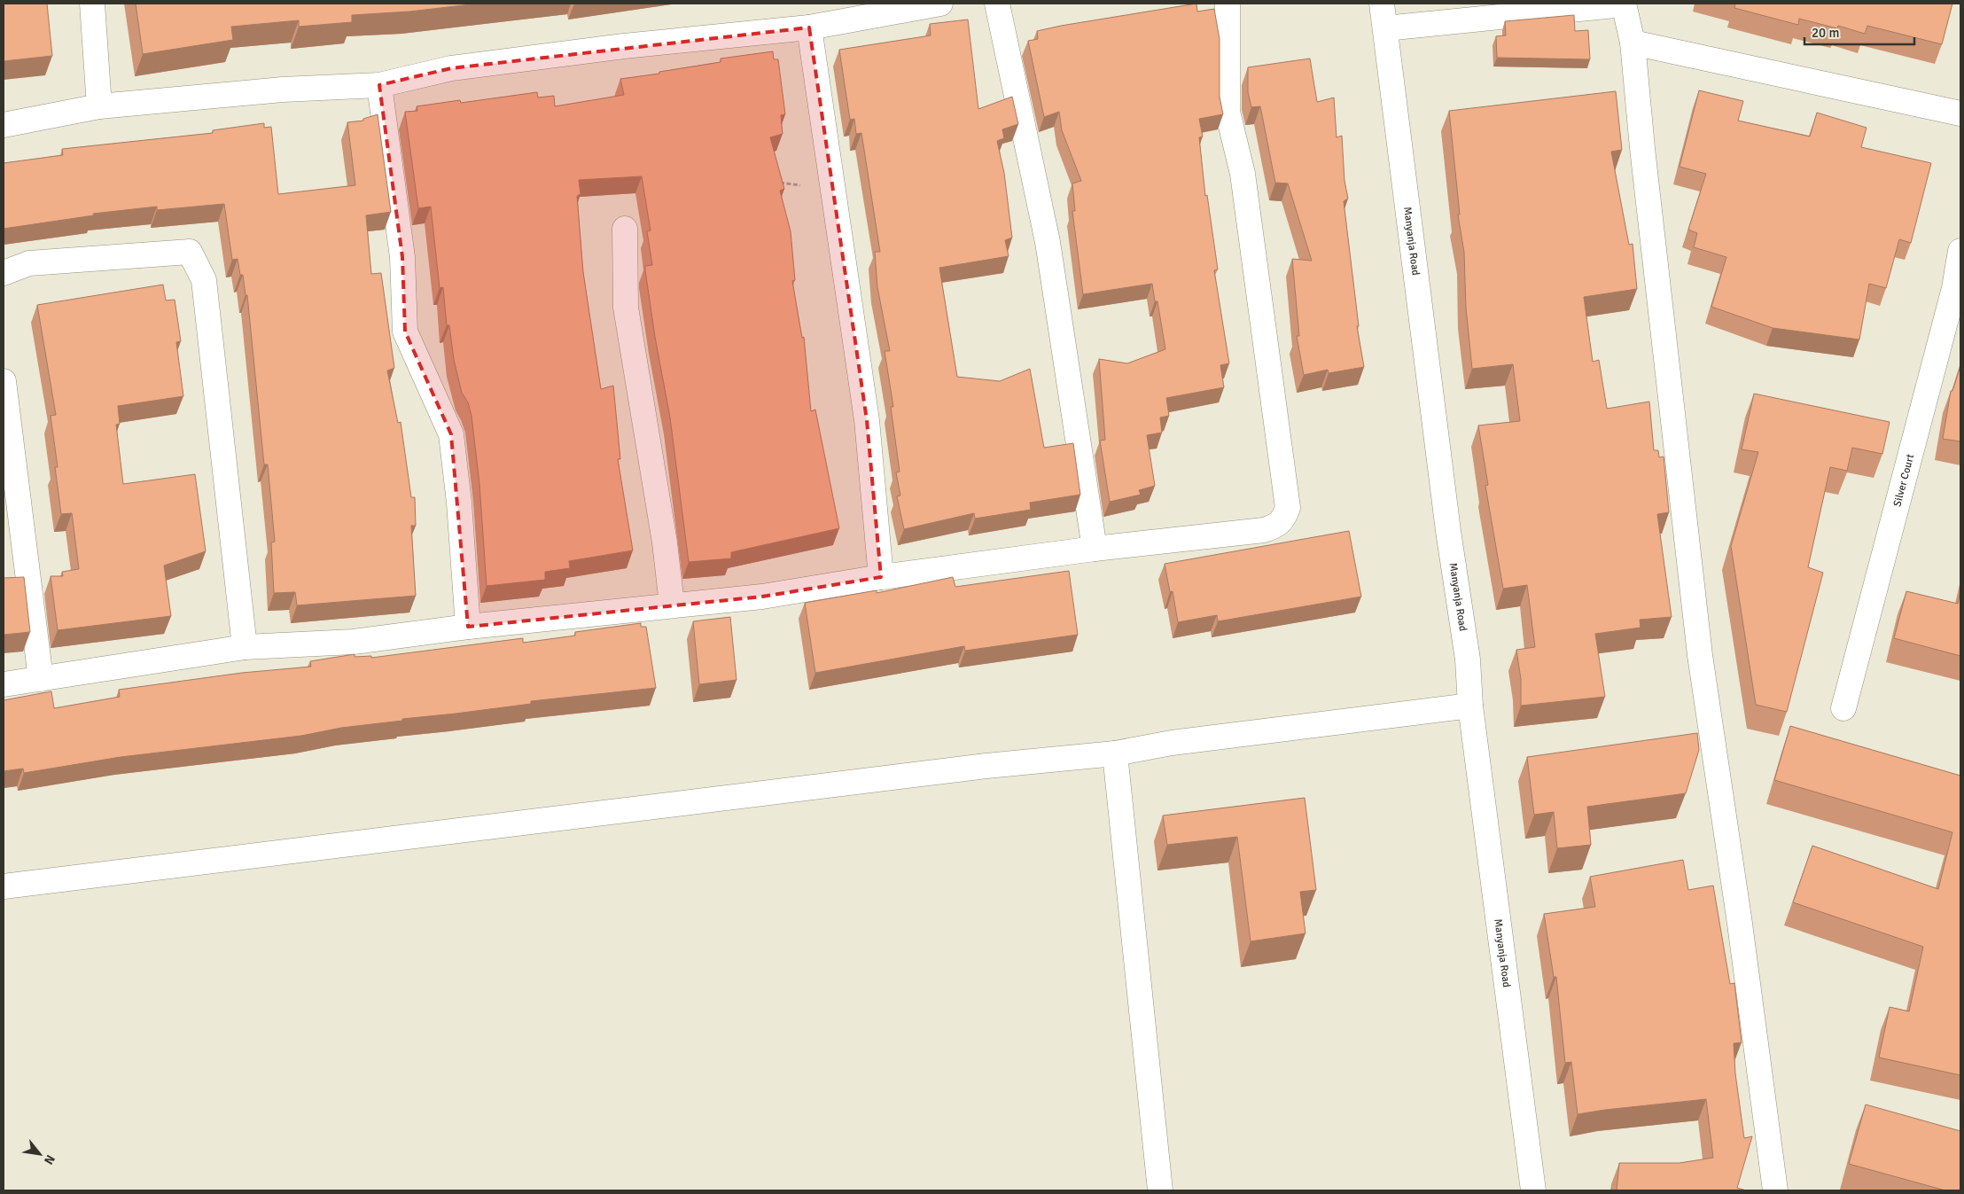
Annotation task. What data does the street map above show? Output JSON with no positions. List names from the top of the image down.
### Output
{
  "streets": {
    "street": ["Manyanja Road", "Silver Court"]
  },
  "scale_bar": "20 m",
  "north": "bottom right"
}
